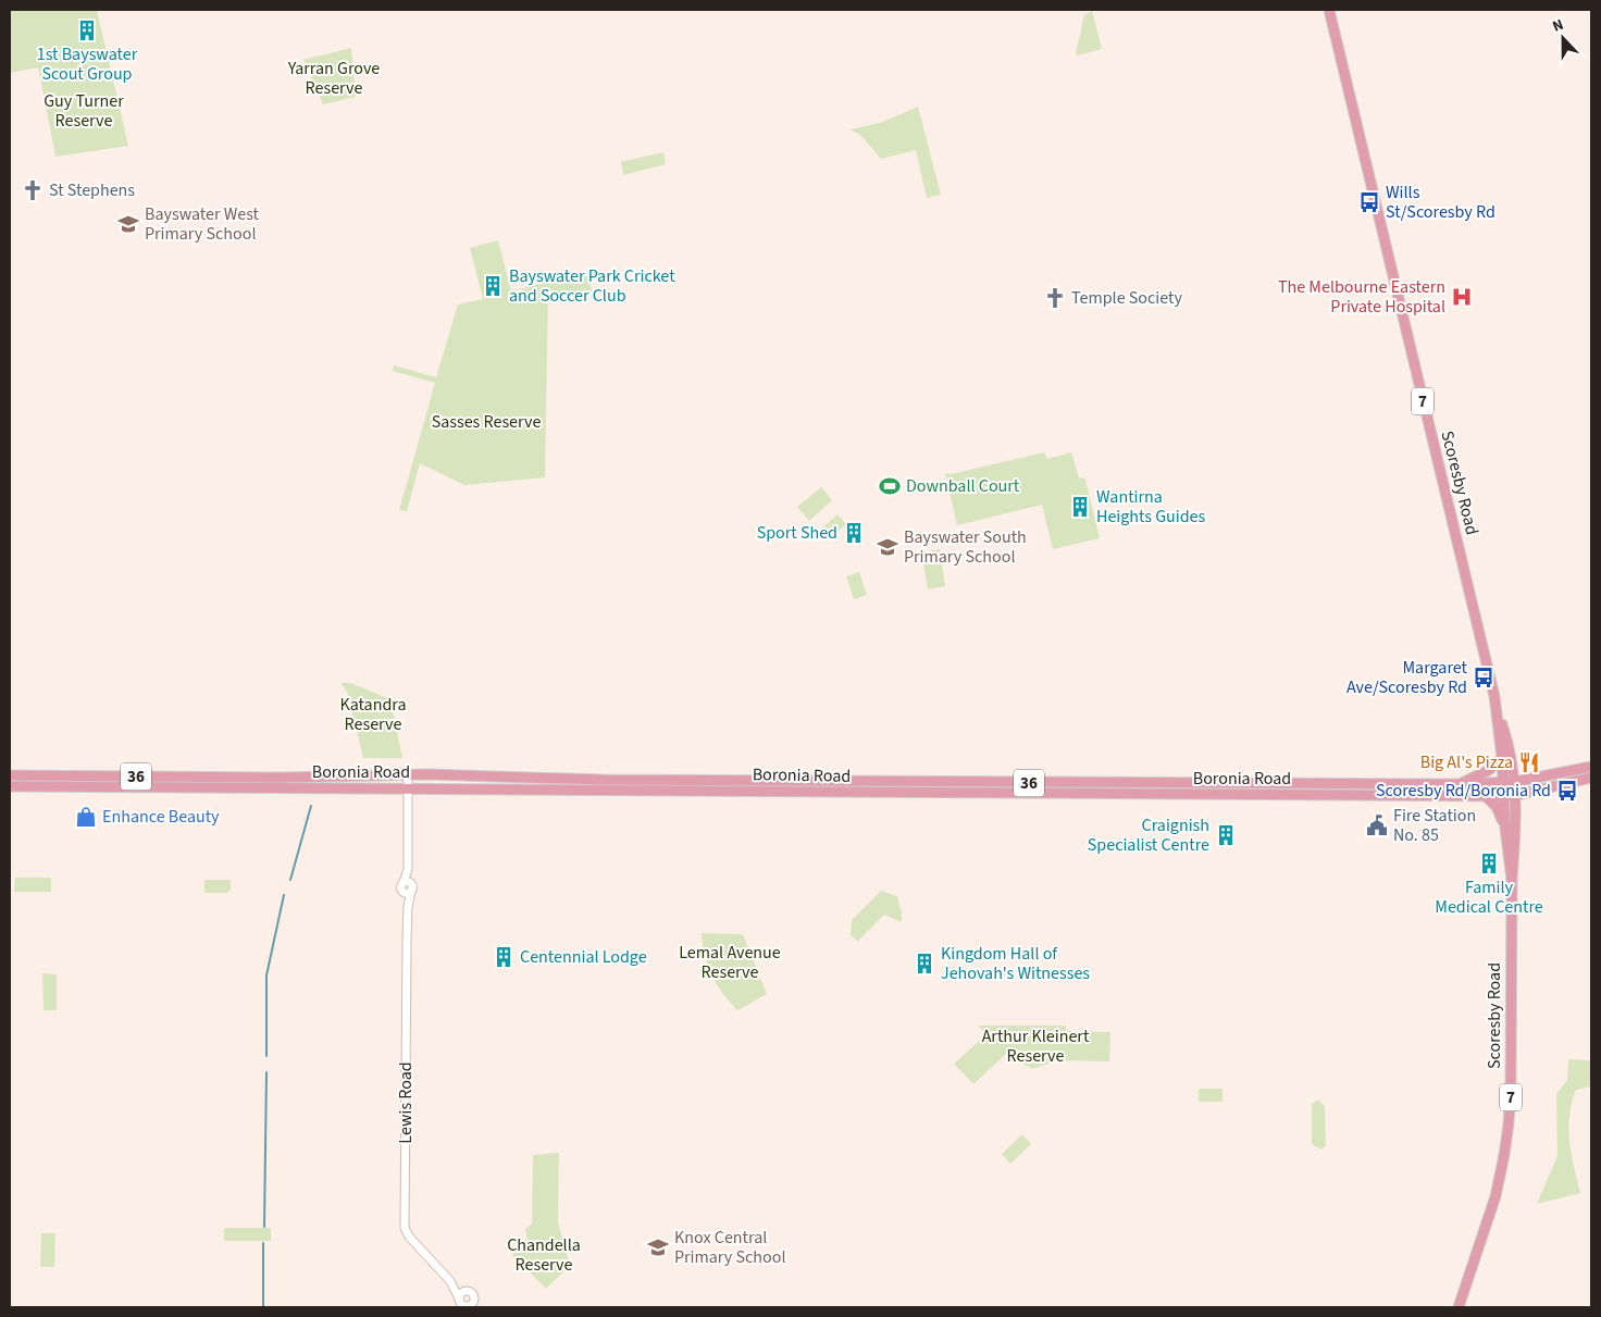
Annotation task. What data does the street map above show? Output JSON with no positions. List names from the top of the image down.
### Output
{
  "streets": {
    "main road": [
      "7",
      "Scoresby Road",
      "Boronia Road",
      "36"
    ],
    "street": ["Lewis Road"]
  },
  "crossings": [
    ["Scoresby Road", "Boronia Road"],
    ["Boronia Road", "Lewis Road"]
  ],
  "parks": [
    "Yarran Grove Reserve",
    "Guy Turner Reserve",
    "Sasses Reserve",
    "Katandra Reserve",
    "Lemal Avenue Reserve",
    "Arthur Kleinert Reserve",
    "Chandella Reserve"
  ],
  "places": {
    "building": [
      "1st Bayswater Scout Group",
      "Bayswater Park Cricket and Soccer Club",
      "Wantirna Heights Guides",
      "Sport Shed",
      "Craignish Specialist Centre",
      "Family Medical Centre",
      "Centennial Lodge",
      "Kingdom Hall of Jehovah's Witnesses"
    ],
    "church": ["St Stephens", "Temple Society"],
    "bus stop": ["Wills St/Scoresby Rd", "Margaret Ave/Scoresby Rd", "Scoresby Rd/Boronia Rd"],
    "school or university": ["Bayswater West Primary School", "Bayswater South Primary School", "Knox Central Primary School"],
    "hospital": ["The Melbourne Eastern Private Hospital"],
    "sports": ["Downball Court"],
    "restaurant": ["Big Al's Pizza"],
    "shop": ["Enhance Beauty"],
    "public building": ["Fire Station No. 85"]
  },
  "north": "top"
}
